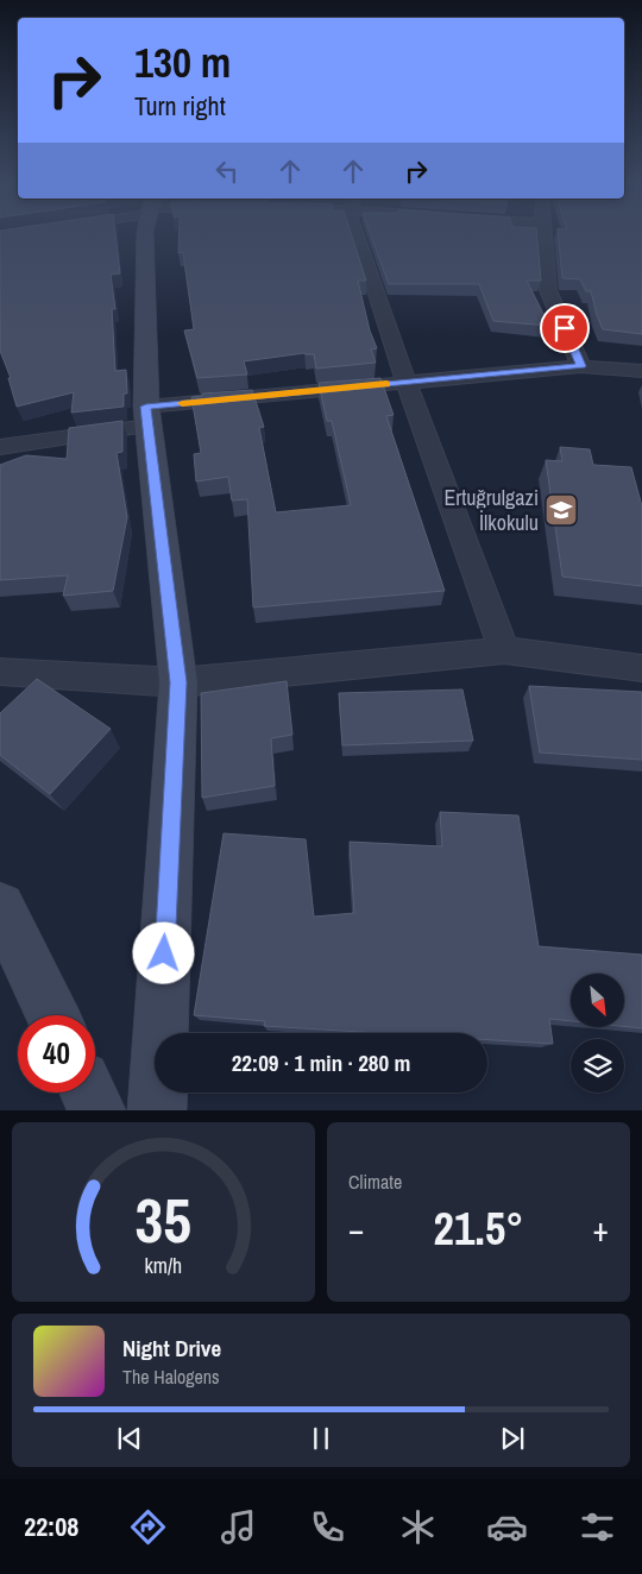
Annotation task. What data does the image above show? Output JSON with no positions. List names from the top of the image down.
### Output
{
  "places": {
    "school or university": ["Ertuğrulgazi İlkokulu"]
  },
  "north": "bottom right",
  "page": {
    "turn": ["130 m", "Turn right"],
    "limit": "40",
    "trip": "22:09 · 1 min · 280 m",
    "tile": "Climate",
    "heat": ["−", "21.5°", "+"],
    "song": ["Night Drive", "The Halogens"],
    "tabs": "22:08",
    "gauge": ["35", "km/h"]
  }
}
